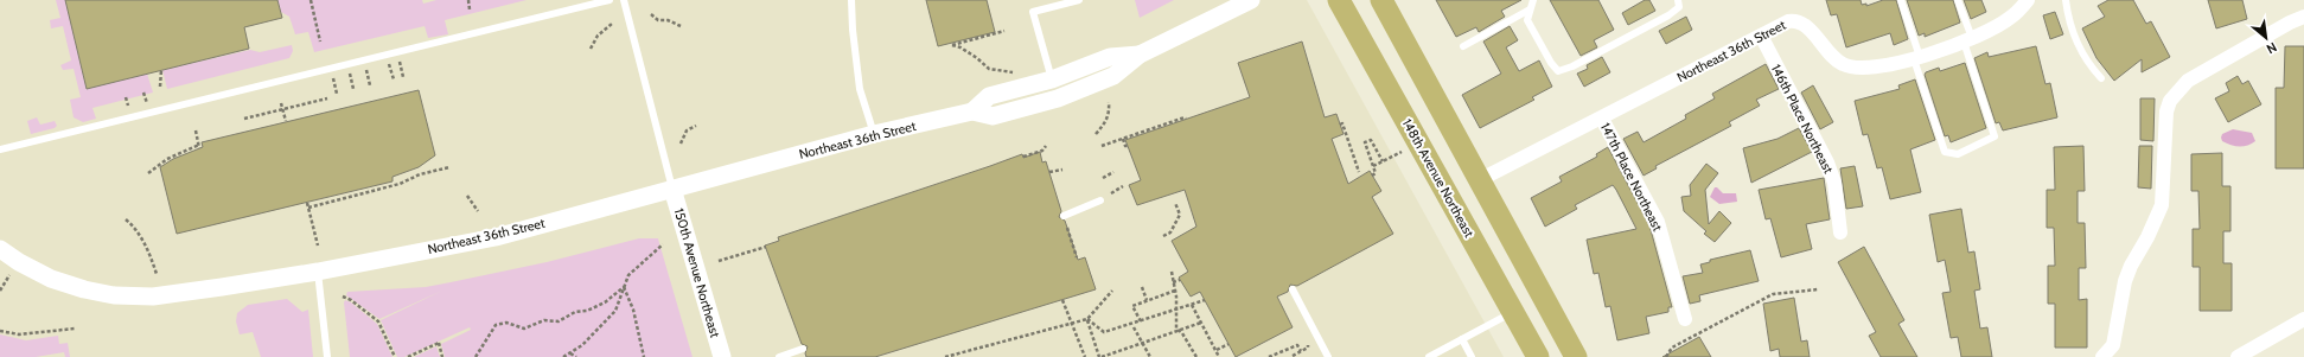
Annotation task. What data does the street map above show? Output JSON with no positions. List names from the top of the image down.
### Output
{
  "streets": {
    "main road": ["148th Avenue Northeast"],
    "street": [
      "Northeast 36th Street",
      "146th Place Northeast",
      "147th Place Northeast",
      "150th Avenue Northeast"
    ]
  },
  "crossings": [
    ["Northeast 36th Street", "146th Place Northeast"],
    ["Northeast 36th Street", "147th Place Northeast"],
    ["Northeast 36th Street", "150th Avenue Northeast"]
  ],
  "north": "bottom right"
}
